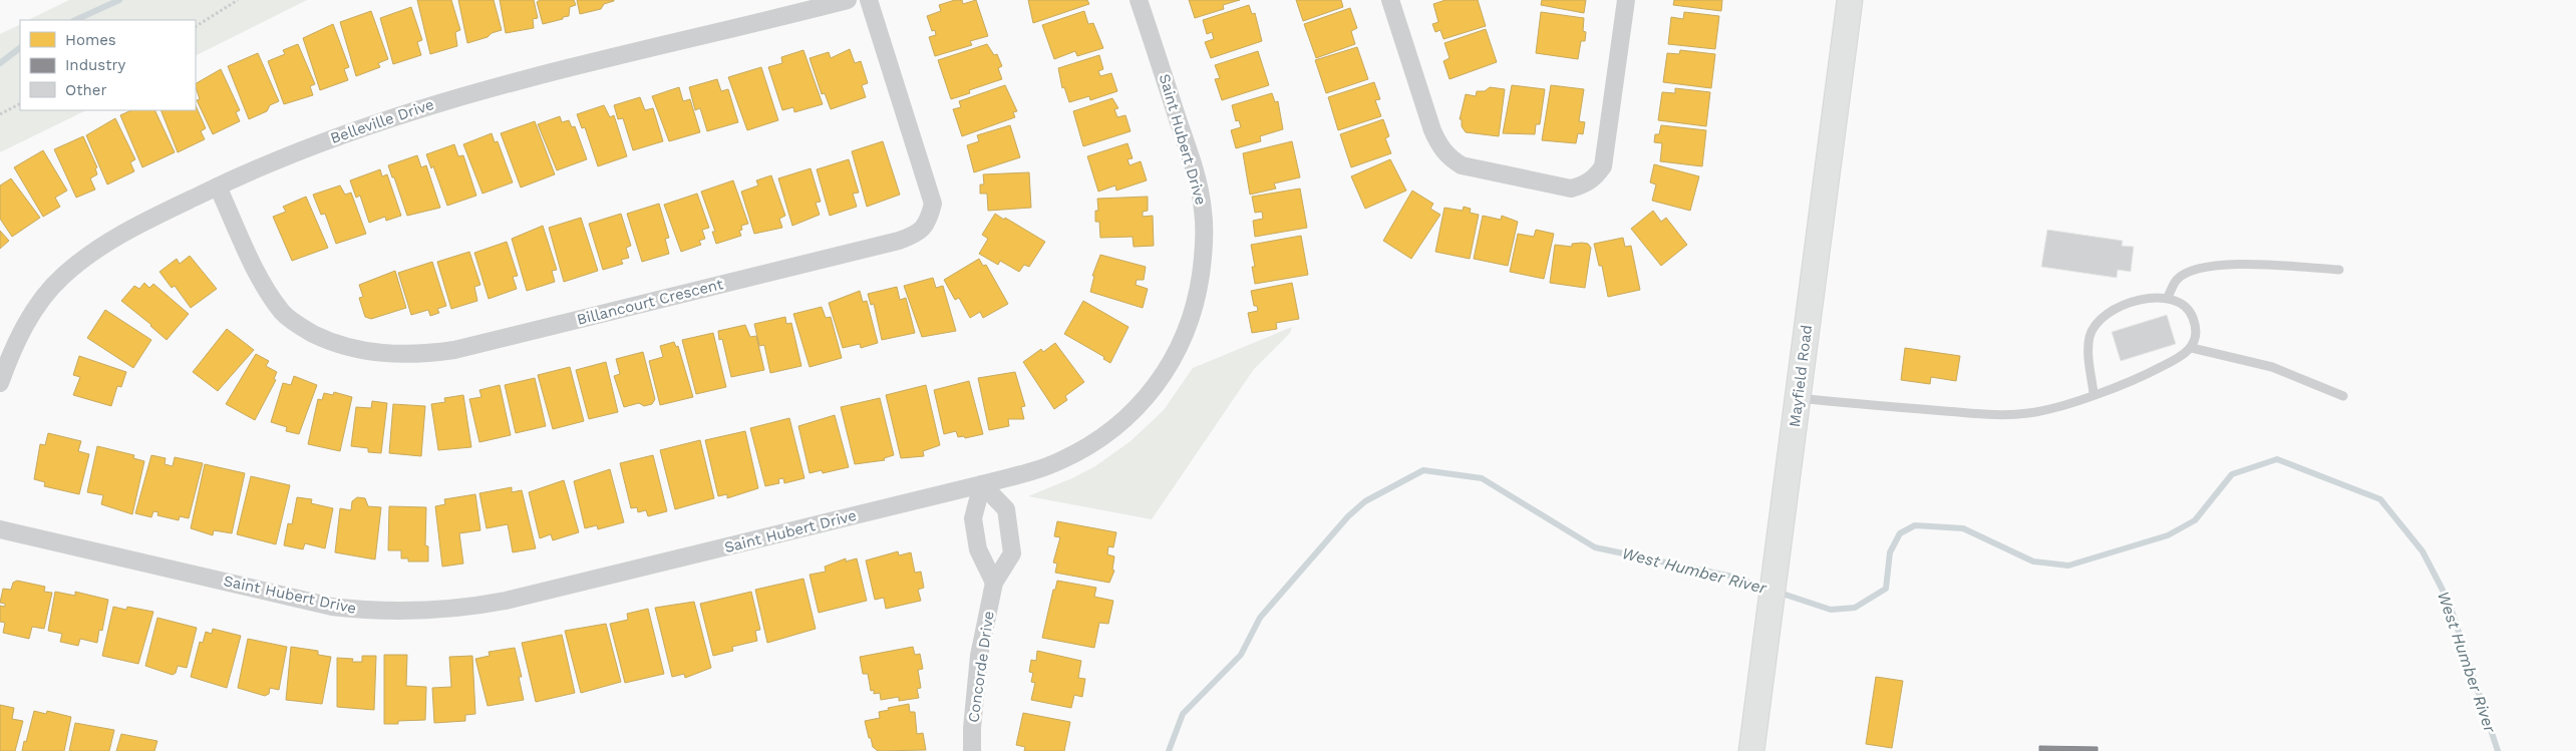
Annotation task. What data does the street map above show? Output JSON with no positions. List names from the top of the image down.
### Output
{
  "streets": {
    "main road": ["Mayfield Road"],
    "street": [
      "Belleville Drive",
      "Saint Hubert Drive",
      "Billancourt Crescent",
      "Concorde Drive"
    ]
  },
  "crossings": [
    ["Belleville Drive", "Billancourt Crescent"],
    ["Saint Hubert Drive", "Concorde Drive"]
  ],
  "water": ["West Humber River"],
  "legend": ["Homes", "Industry", "Other"]
}
